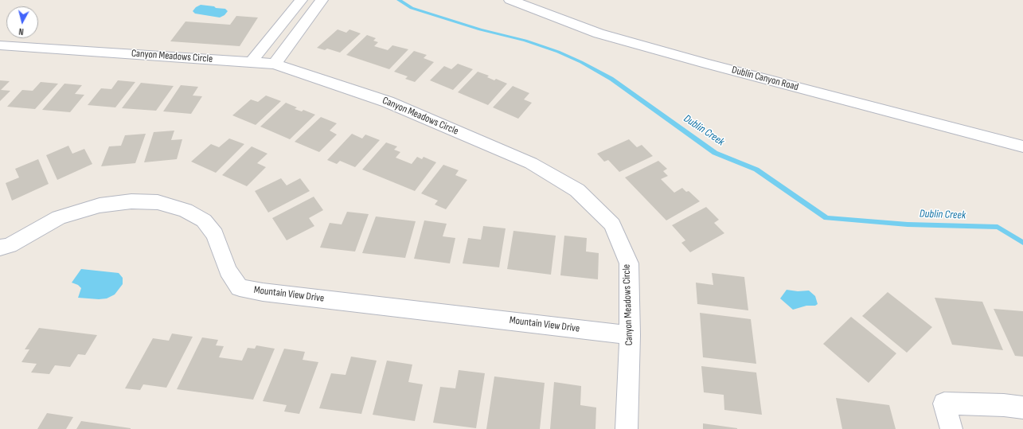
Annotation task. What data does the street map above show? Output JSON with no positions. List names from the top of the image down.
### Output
{
  "streets": {
    "street": ["Canyon Meadows Circle", "Dublin Canyon Road", "Mountain View Drive"]
  },
  "crossings": [
    ["Canyon Meadows Circle", "Mountain View Drive"]
  ],
  "water": ["Dublin Creek"],
  "north": "bottom"
}
